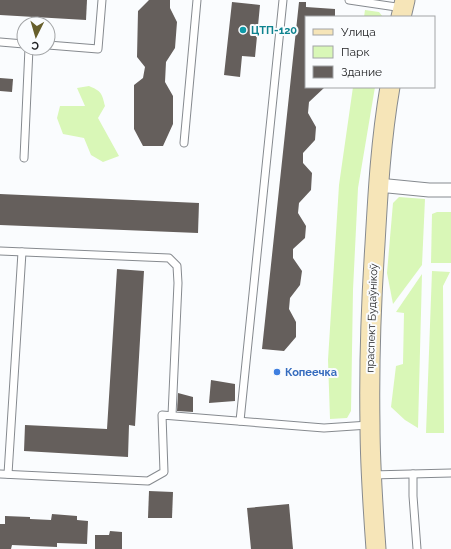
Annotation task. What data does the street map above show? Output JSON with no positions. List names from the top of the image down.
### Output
{
  "streets": {
    "main road": ["праспект Будаўнікоў"]
  },
  "places": ["ЦТП-120", "Копеечка"],
  "legend": ["Улица", "Парк", "Здание"],
  "north": "bottom"
}
